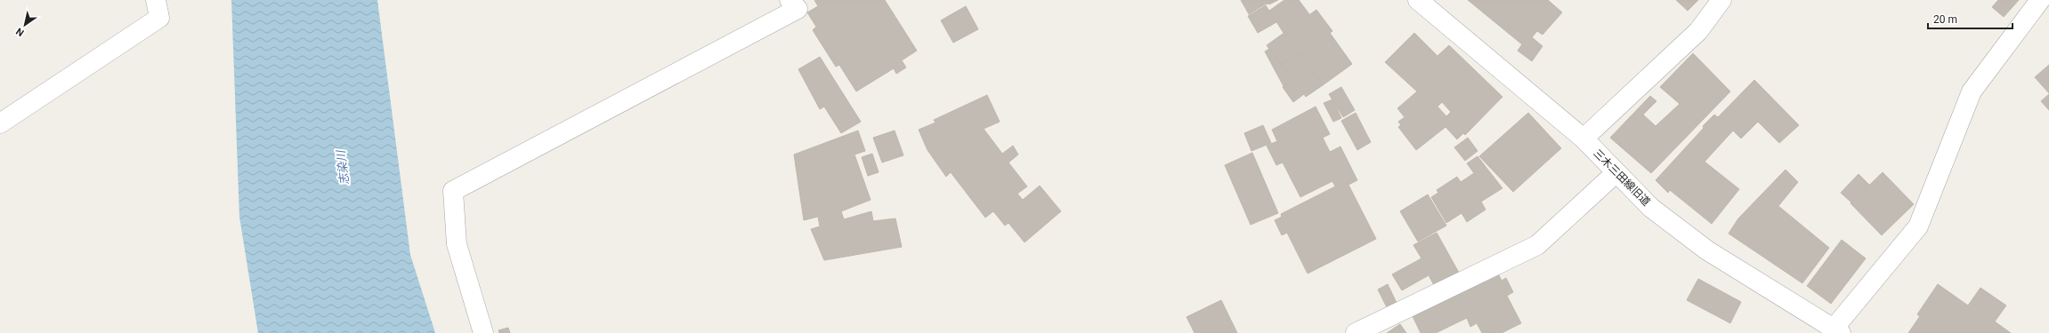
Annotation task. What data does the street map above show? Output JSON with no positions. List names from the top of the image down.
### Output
{
  "streets": {
    "street": ["三木三田線旧道"]
  },
  "water": ["志染川"],
  "scale_bar": "20 m",
  "north": "bottom left"
}
